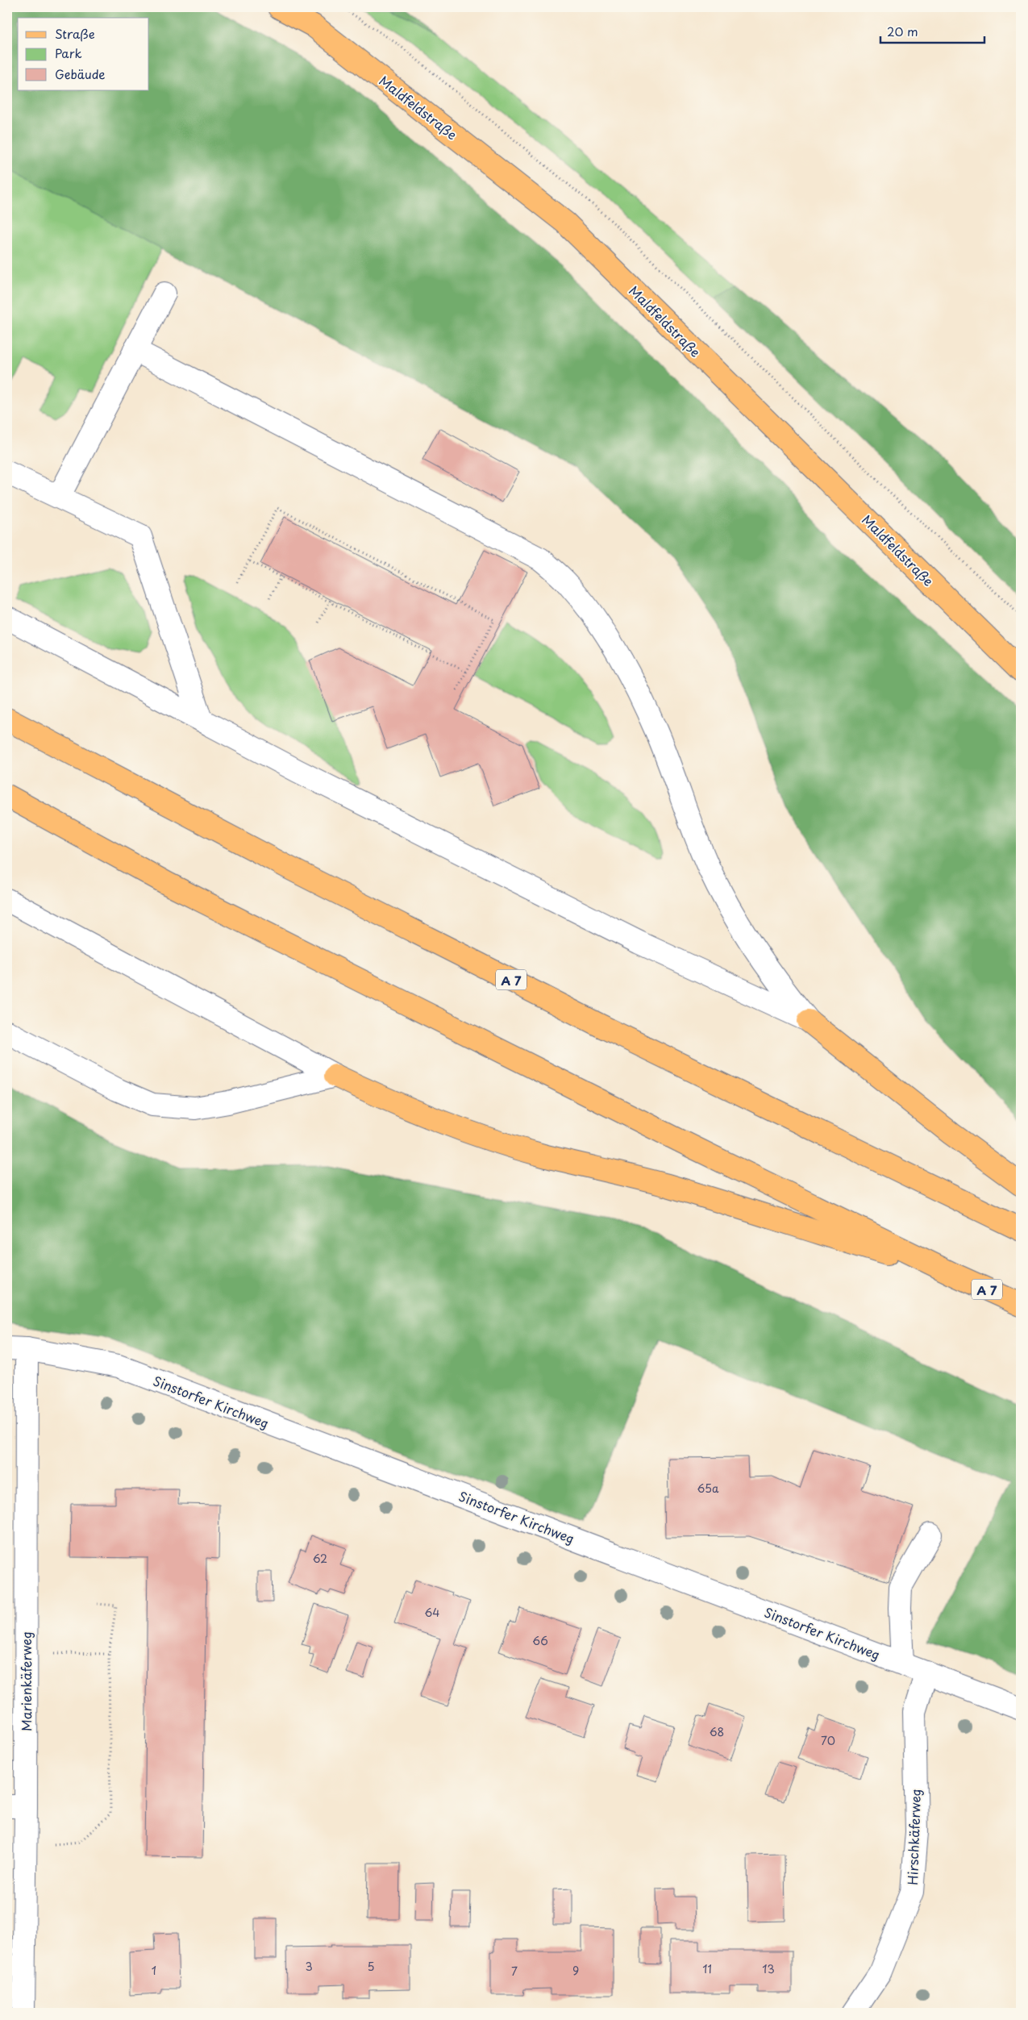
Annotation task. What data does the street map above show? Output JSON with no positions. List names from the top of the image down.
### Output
{
  "streets": {
    "main road": ["Maldfeldstraße", "A 7"],
    "street": ["Sinstorfer Kirchweg", "Marienkäferweg", "Hirschkäferweg"]
  },
  "crossings": [
    ["Sinstorfer Kirchweg", "Marienkäferweg"],
    ["Sinstorfer Kirchweg", "Hirschkäferweg"]
  ],
  "house_numbers": [
    "65a",
    "62",
    "64",
    "66",
    "68",
    "70",
    "3",
    "5",
    "11",
    "13",
    "1",
    "9",
    "7"
  ],
  "legend": ["Straße", "Park", "Gebäude"],
  "scale_bar": "20 m"
}
